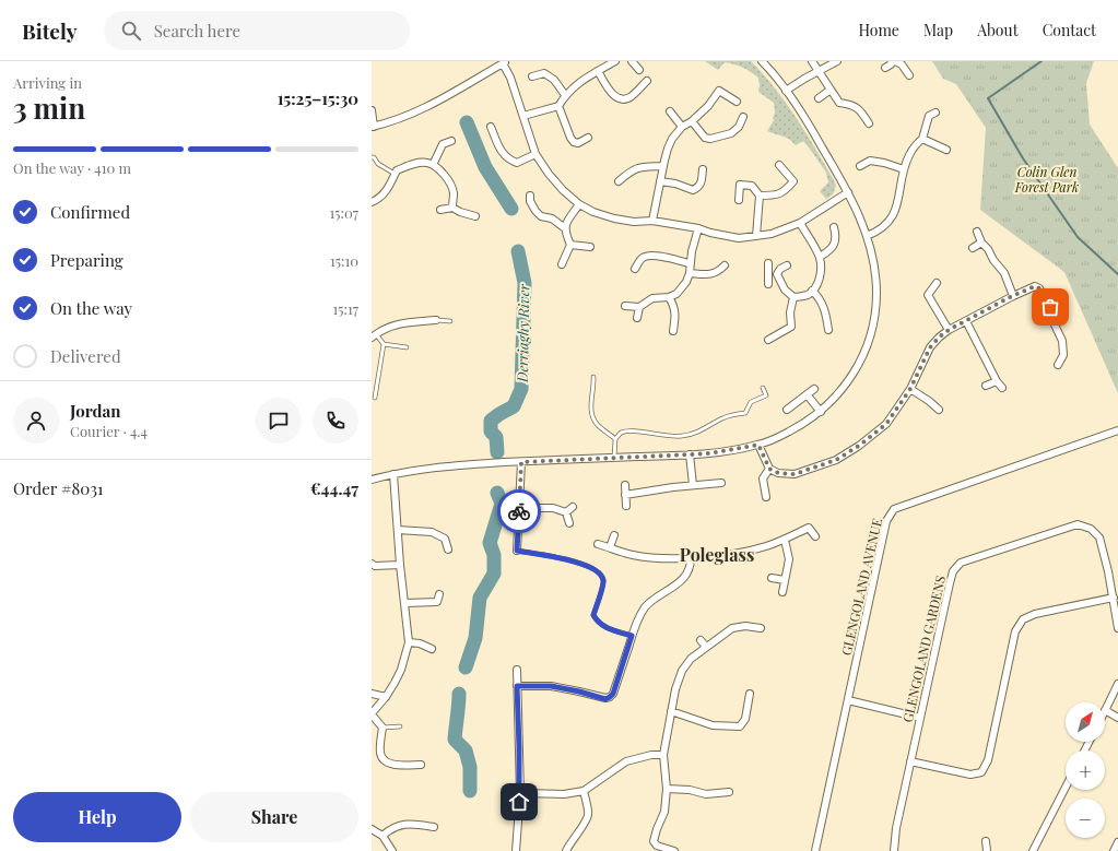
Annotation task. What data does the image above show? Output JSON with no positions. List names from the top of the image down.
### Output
{
  "streets": {
    "street": ["GLENGOLAND AVENUE", "GLENGOLAND GARDENS"]
  },
  "districts": ["Poleglass"],
  "water": ["Derriaghy River"],
  "parks": ["Colin Glen Forest Park"],
  "north": "top right",
  "page": {
    "header": "Bitely",
    "search": "Search here",
    "nav": [
      "Home",
      "Map",
      "About",
      "Contact"
    ],
    "heading": ["3 min", "Arriving in", "15:25–15:30"],
    "panel": [
      "Jordan",
      "Courier · 4.4",
      "Order #8031",
      "€44.47"
    ],
    "bar": "On the way · 410 m",
    "list": [
      ["Confirmed", "15:07"],
      ["Preparing", "15:10"],
      ["On the way", "15:17"],
      "Delivered"
    ],
    "map_buttons": ["+", "−"],
    "buttons": ["Help", "Share"]
  }
}
